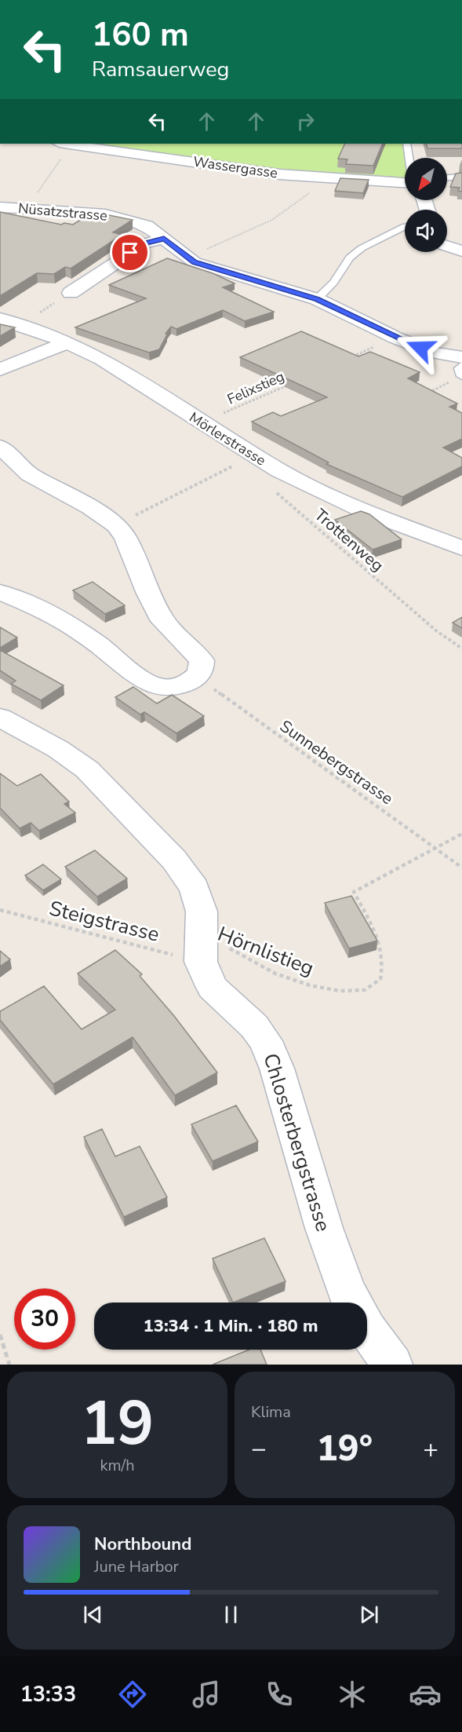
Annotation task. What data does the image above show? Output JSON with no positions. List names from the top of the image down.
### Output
{
  "streets": {
    "street": [
      "Wassergasse",
      "Nüsatzstrasse",
      "Mörlerstrasse",
      "Chlosterbergstrasse"
    ],
    "path": [
      "Felixstieg",
      "Trottenweg",
      "Sunnebergstrasse",
      "Steigstrasse",
      "Hörnlistieg"
    ]
  },
  "crossings": [
    ["Felixstieg", "Mörlerstrasse"],
    ["Sunnebergstrasse", "Hörnlistieg"],
    ["Steigstrasse", "Hörnlistieg"],
    ["Steigstrasse", "Chlosterbergstrasse"],
    ["Hörnlistieg", "Chlosterbergstrasse"]
  ],
  "north": "bottom left",
  "page": {
    "turn": ["160 m", "Ramsauerweg"],
    "limit": "30",
    "trip": "13:34 · 1 Min. · 180 m",
    "tile": [
      ["19", "km/h"],
      "Klima"
    ],
    "heat": ["−", "19°", "+"],
    "song": ["Northbound", "June Harbor"],
    "tabs": "13:33"
  }
}
